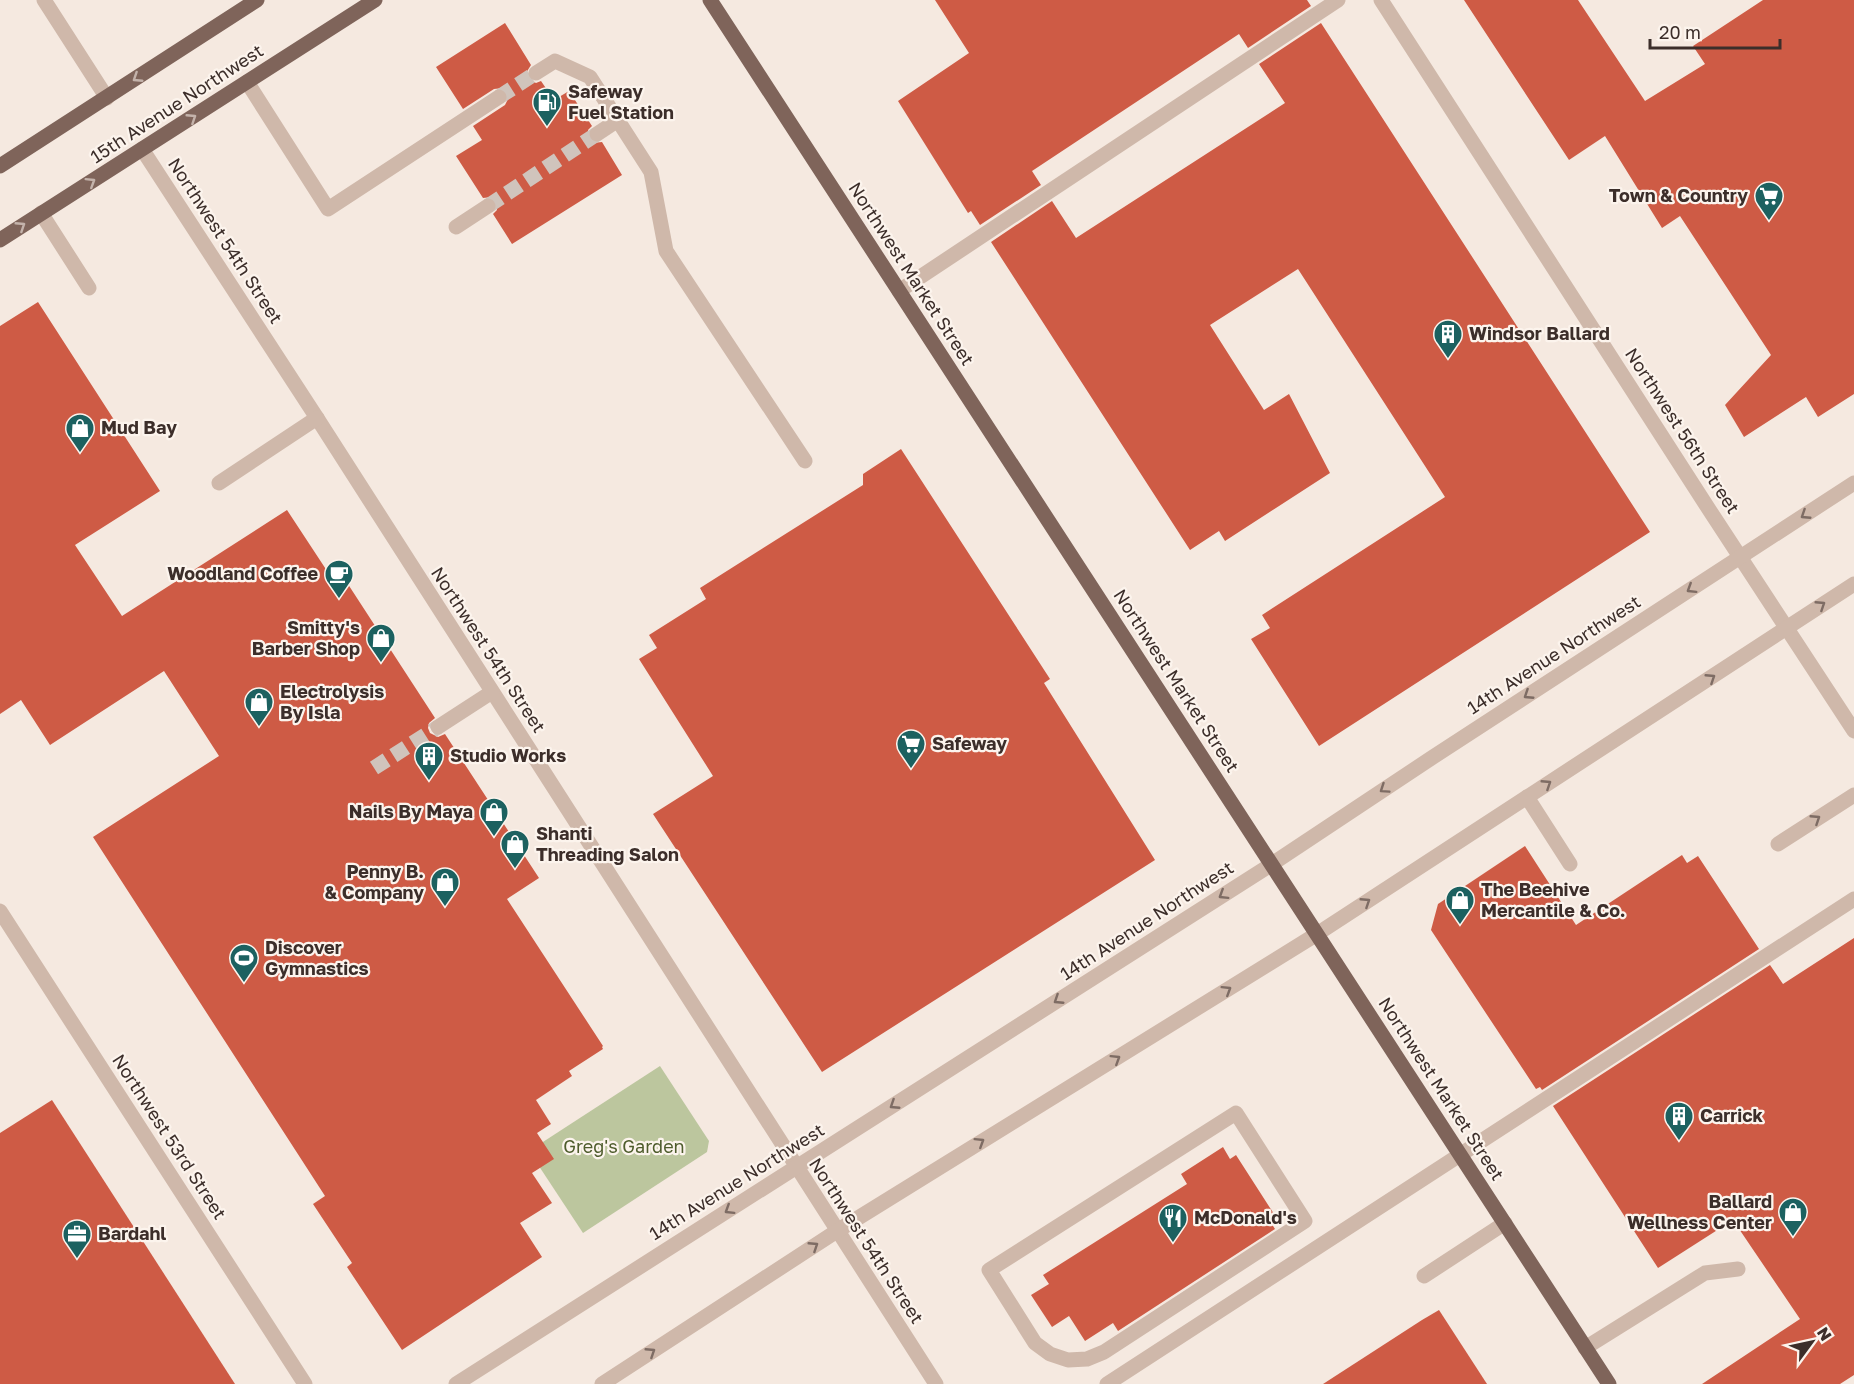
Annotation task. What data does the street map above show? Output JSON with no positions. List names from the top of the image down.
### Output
{
  "streets": {
    "main road": ["15th Avenue Northwest", "Northwest Market Street"],
    "street": [
      "Northwest 54th Street",
      "Northwest 56th Street",
      "14th Avenue Northwest",
      "Northwest 53rd Street"
    ]
  },
  "crossings": [
    ["15th Avenue Northwest", "Northwest 54th Street"],
    ["Northwest 54th Street", "14th Avenue Northwest"],
    ["Northwest Market Street", "14th Avenue Northwest"],
    ["Northwest 56th Street", "14th Avenue Northwest"]
  ],
  "parks": ["Greg's Garden"],
  "places": {
    "fuel station": ["Safeway Fuel Station"],
    "supermarket": ["Town & Country", "Safeway"],
    "building": ["Windsor Ballard", "Studio Works", "Carrick"],
    "shop": [
      "Mud Bay",
      "Smitty's Barber Shop",
      "Electrolysis By Isla",
      "Nails By Maya",
      "Shanti Threading Salon",
      "Penny B. & Company",
      "The Beehive Mercantile & Co.",
      "Ballard Wellness Center"
    ],
    "cafe": ["Woodland Coffee"],
    "sports": ["Discover Gymnastics"],
    "restaurant": ["McDonald's"],
    "office": ["Bardahl"]
  },
  "scale_bar": "20 m",
  "north": "top right"
}
